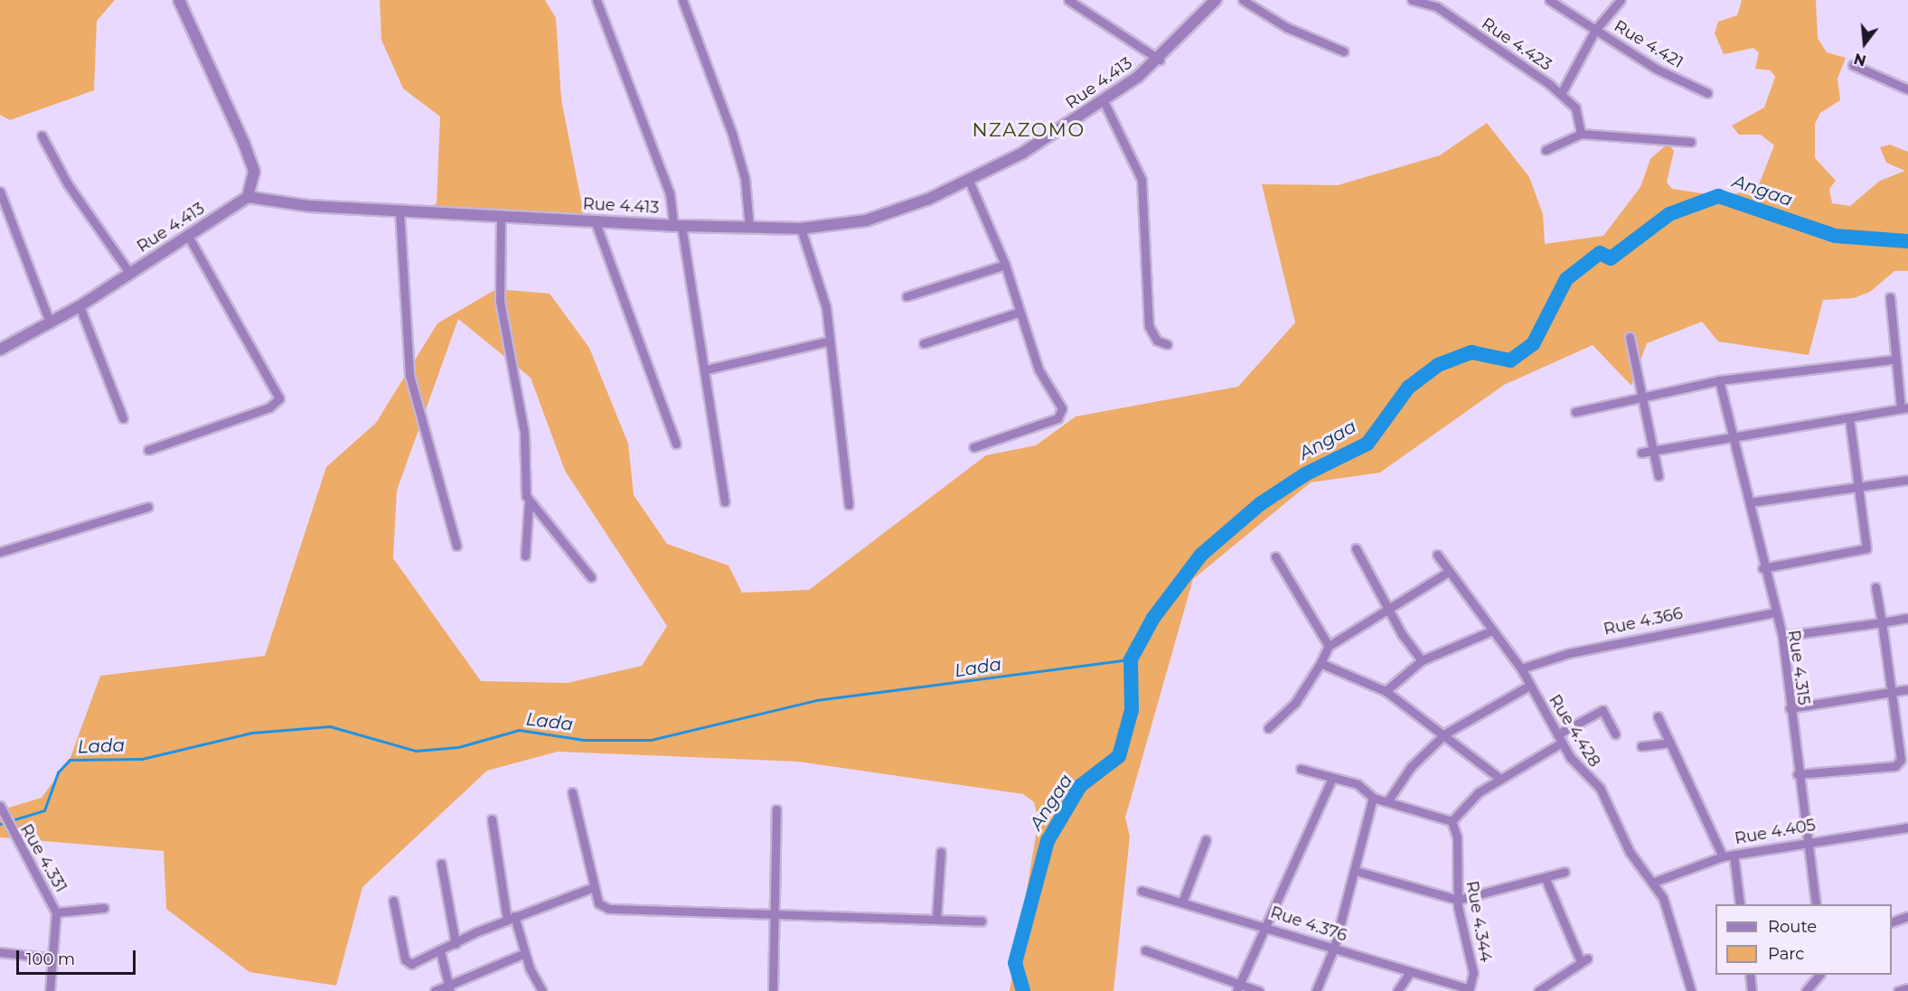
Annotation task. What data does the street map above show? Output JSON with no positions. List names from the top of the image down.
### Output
{
  "streets": {
    "street": [
      "Rue 4.423",
      "Rue 4.421",
      "Rue 4.413",
      "Rue 4.366",
      "Rue 4.315",
      "Rue 4.428",
      "Rue 4.405",
      "Rue 4.331",
      "Rue 4.344",
      "Rue 4.376"
    ]
  },
  "crossings": [
    ["Rue 4.366", "Rue 4.315"],
    ["Rue 4.366", "Rue 4.428"],
    ["Rue 4.315", "Rue 4.405"],
    ["Rue 4.428", "Rue 4.405"],
    ["Rue 4.344", "Rue 4.376"]
  ],
  "districts": ["NZAZOMO"],
  "water": ["Angaa", "Lada"],
  "legend": ["Route", "Parc"],
  "scale_bar": "100 m",
  "north": "bottom"
}
